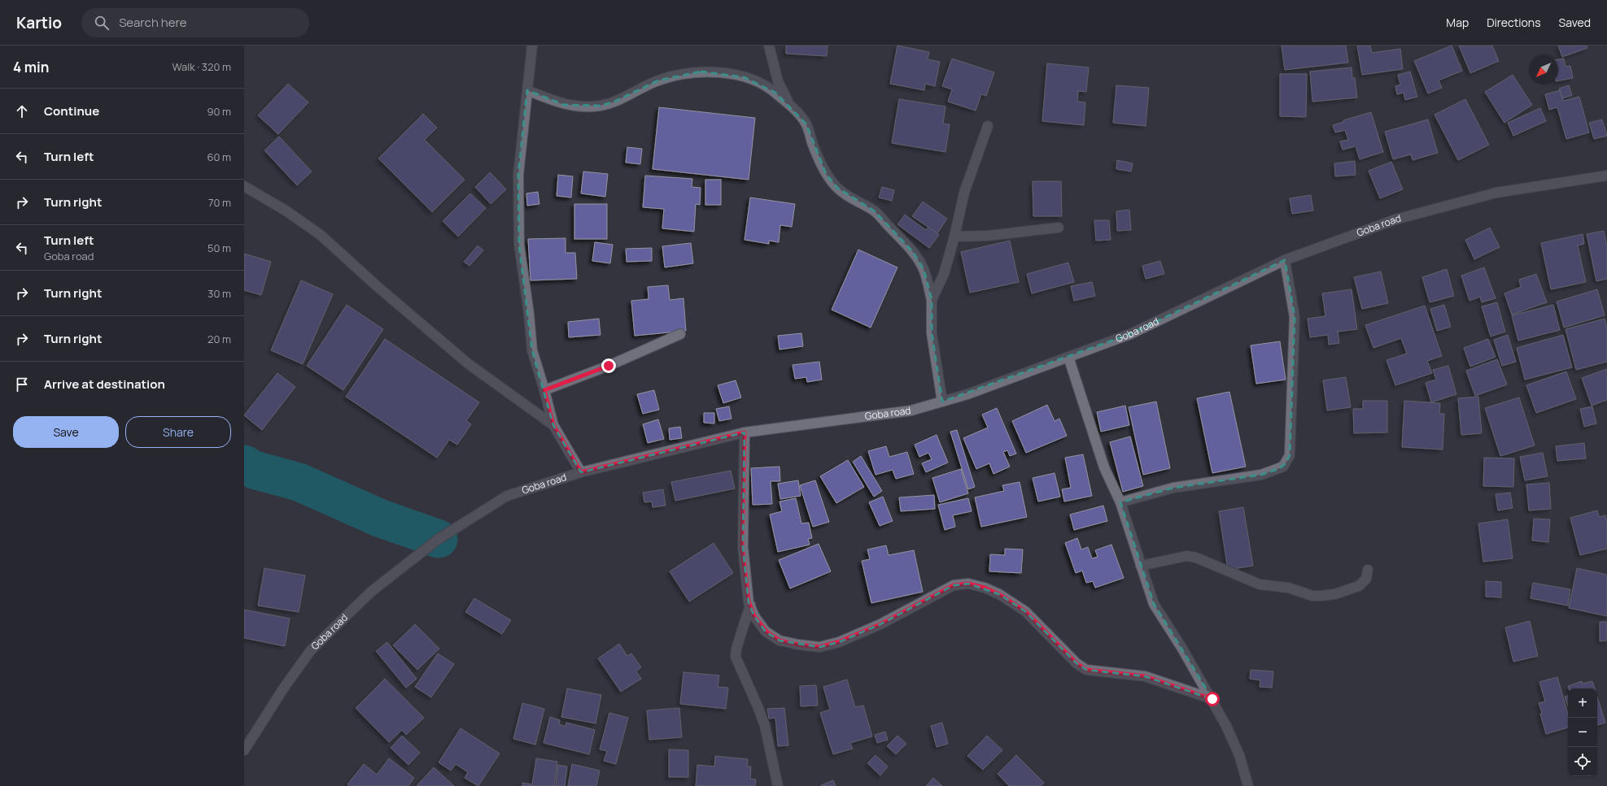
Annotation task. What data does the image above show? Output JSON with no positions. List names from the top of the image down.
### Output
{
  "streets": {
    "street": ["Goba road"]
  },
  "north": "bottom left",
  "page": {
    "header": "Kartio",
    "search": "Search here",
    "nav": ["Map", "Directions", "Saved"],
    "heading": ["4 min", "Walk · 320 m"],
    "list": [
      ["Continue", "90 m"],
      ["Turn left", "60 m"],
      ["Turn right", "70 m"],
      ["Turn left", "Goba road", "50 m"],
      ["Turn right", "30 m"],
      ["Turn right", "20 m"],
      "Arrive at destination"
    ],
    "buttons": ["Save", "Share"],
    "map_buttons": ["+", "−"]
  }
}
